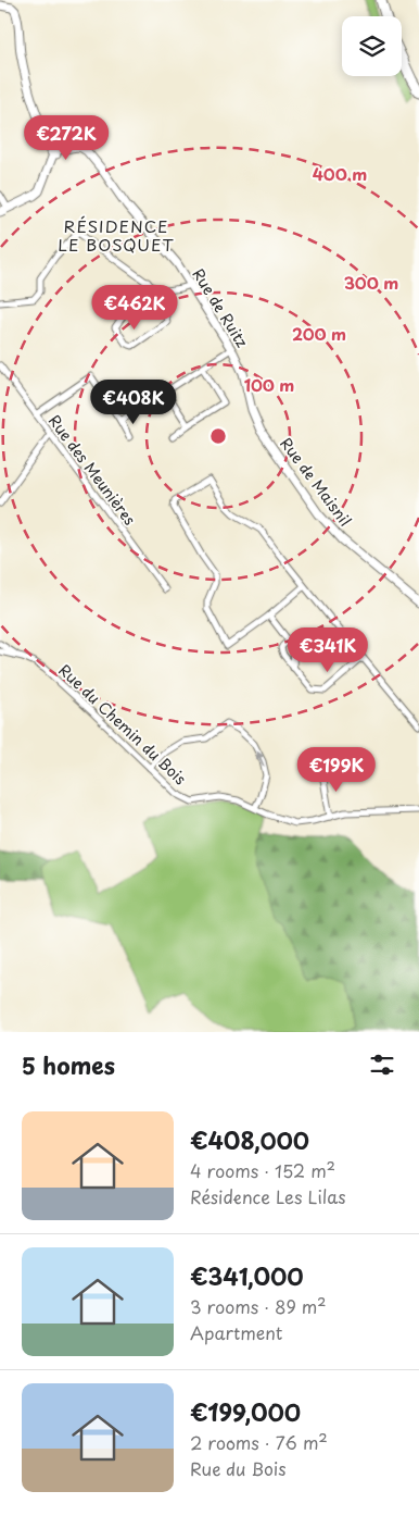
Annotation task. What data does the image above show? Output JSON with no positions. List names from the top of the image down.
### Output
{
  "streets": {
    "street": [
      "Rue de Ruitz",
      "Rue des Meunières",
      "Rue de Maisnil",
      "Rue du Chemin du Bois"
    ]
  },
  "crossings": [
    ["Rue de Ruitz", "Rue de Maisnil"]
  ],
  "districts": ["RÉSIDENCE LE BOSQUET"],
  "page": {
    "price": [
      "€272K",
      "€462K",
      "€408K",
      "€341K",
      "€199K"
    ],
    "heading": "5 homes",
    "list": [
      {
        "name": "€408,000",
        "note": "4 rooms · 152 m² · Résidence Les Lilas"
      },
      {
        "name": "€341,000",
        "note": "3 rooms · 89 m² · Apartment"
      },
      {
        "name": "€199,000",
        "note": "2 rooms · 76 m² · Rue du Bois"
      }
    ]
  },
  "rings": [
    "400 m",
    "300 m",
    "200 m",
    "100 m"
  ]
}
